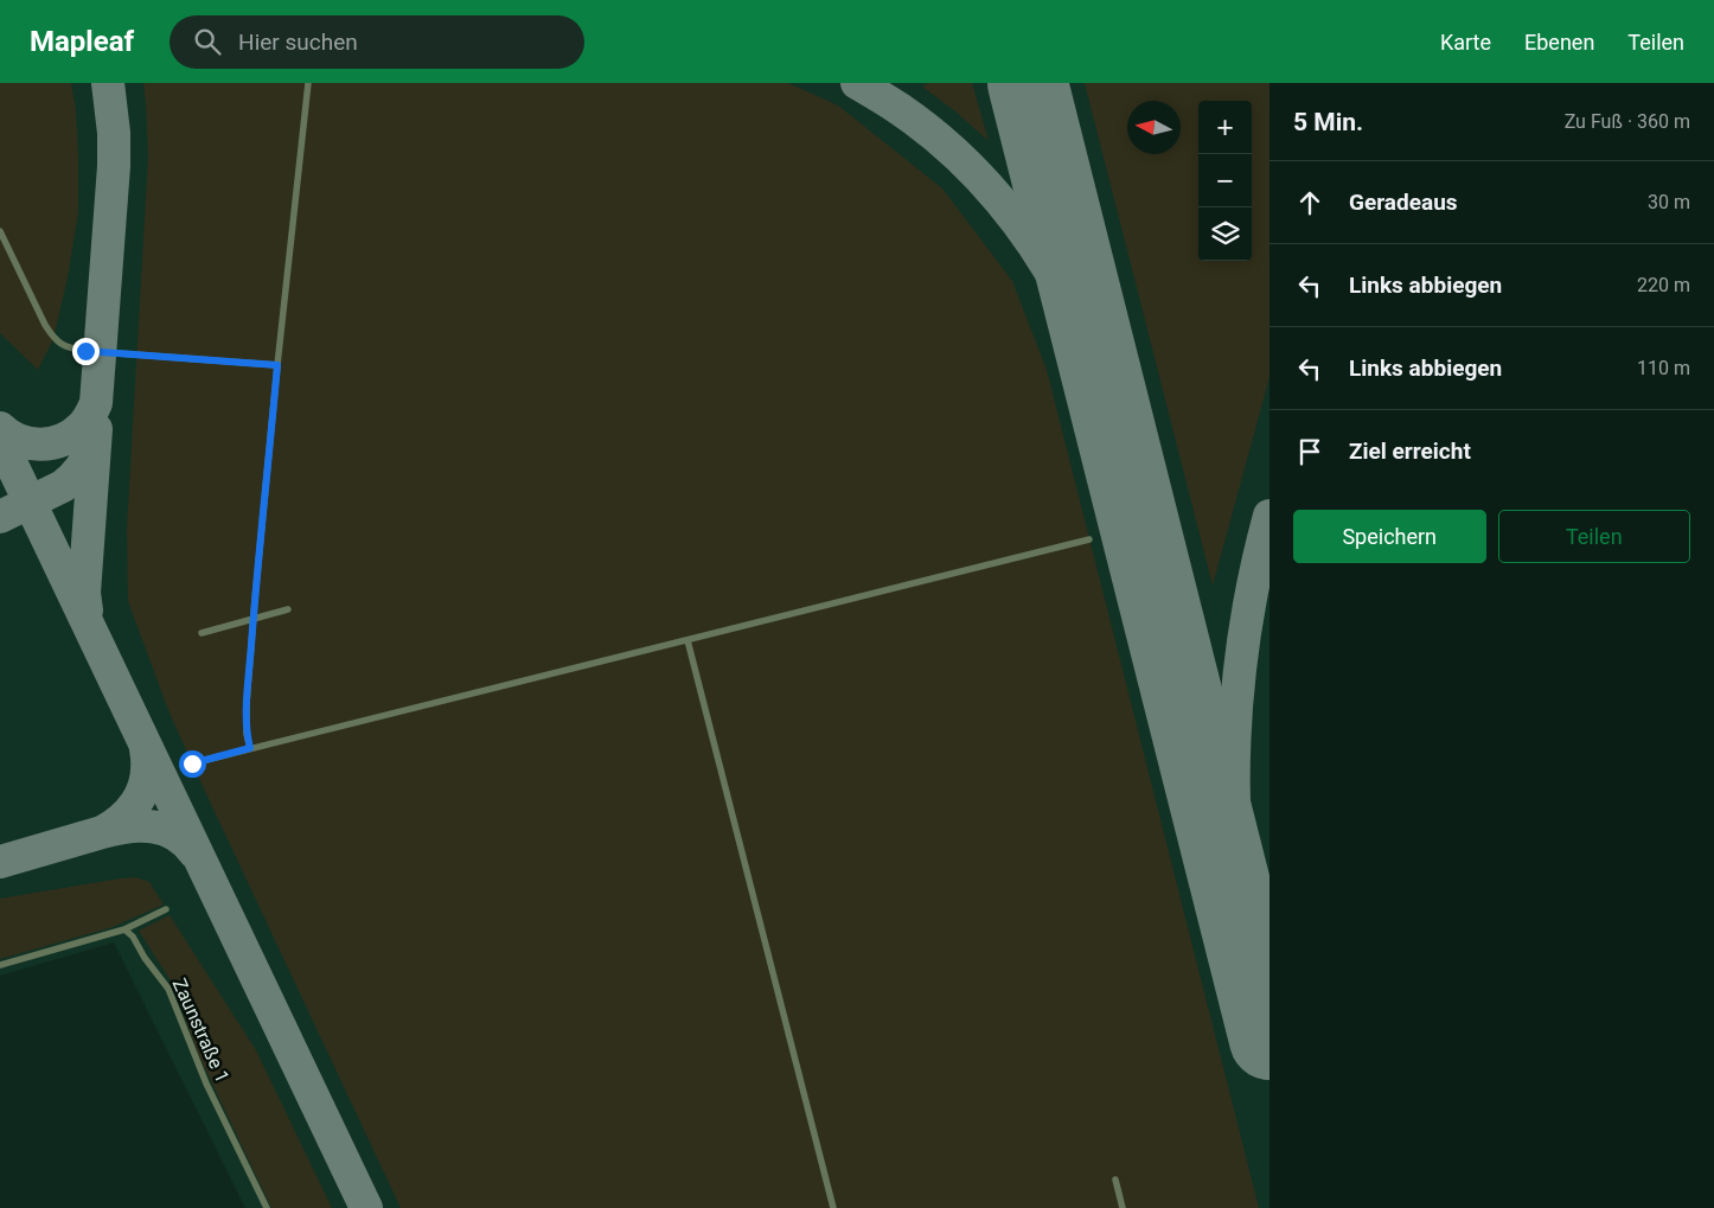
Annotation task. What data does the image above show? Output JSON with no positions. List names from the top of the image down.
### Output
{
  "streets": {
    "lane": ["Zaunstraße 1"]
  },
  "north": "left",
  "page": {
    "header": "Mapleaf",
    "search": "Hier suchen",
    "nav": ["Karte", "Ebenen", "Teilen"],
    "heading": ["5 Min.", "Zu Fuß · 360 m"],
    "map_buttons": ["+", "−"],
    "list": [
      ["Geradeaus", "30 m"],
      ["Links abbiegen", "220 m"],
      ["Links abbiegen", "110 m"],
      "Ziel erreicht"
    ],
    "buttons": ["Speichern", "Teilen"]
  }
}
